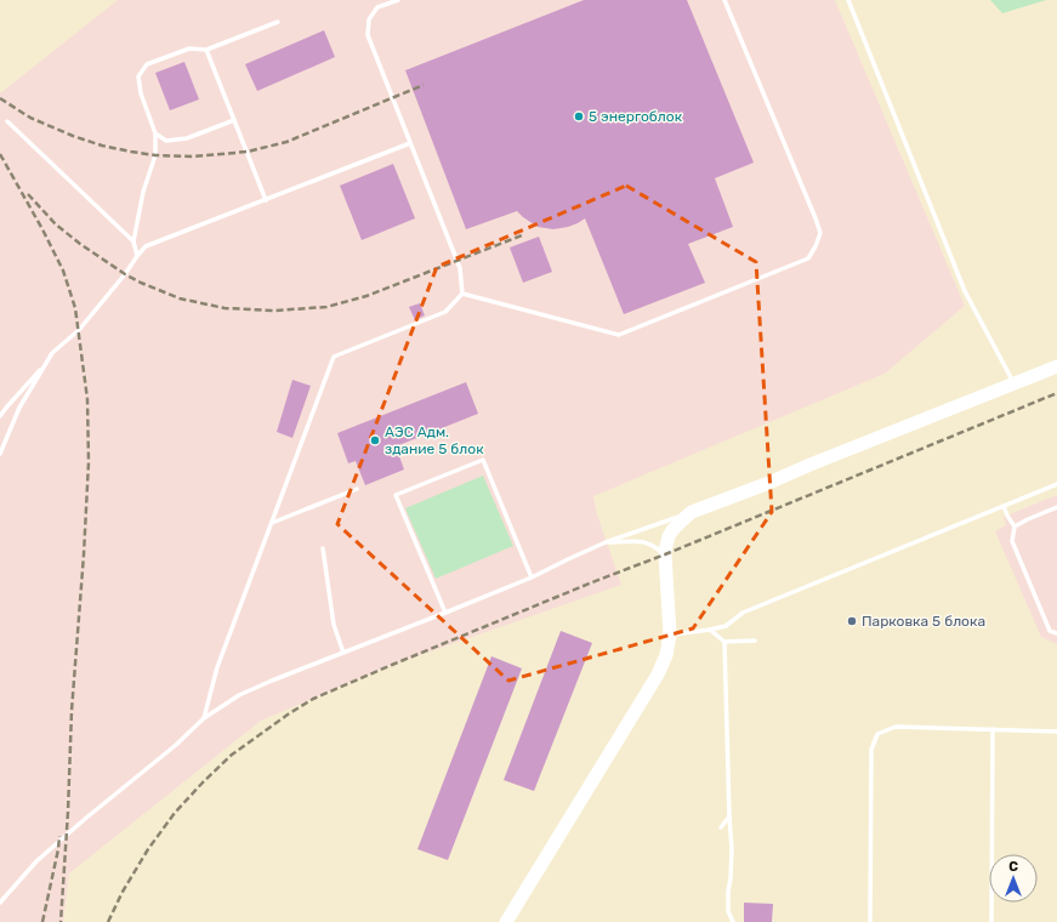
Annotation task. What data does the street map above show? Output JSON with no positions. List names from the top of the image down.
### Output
{
  "places": ["5 энергоблок", "АЭС Адм. здание 5 блок", "Парковка 5 блока"],
  "north": "top"
}
